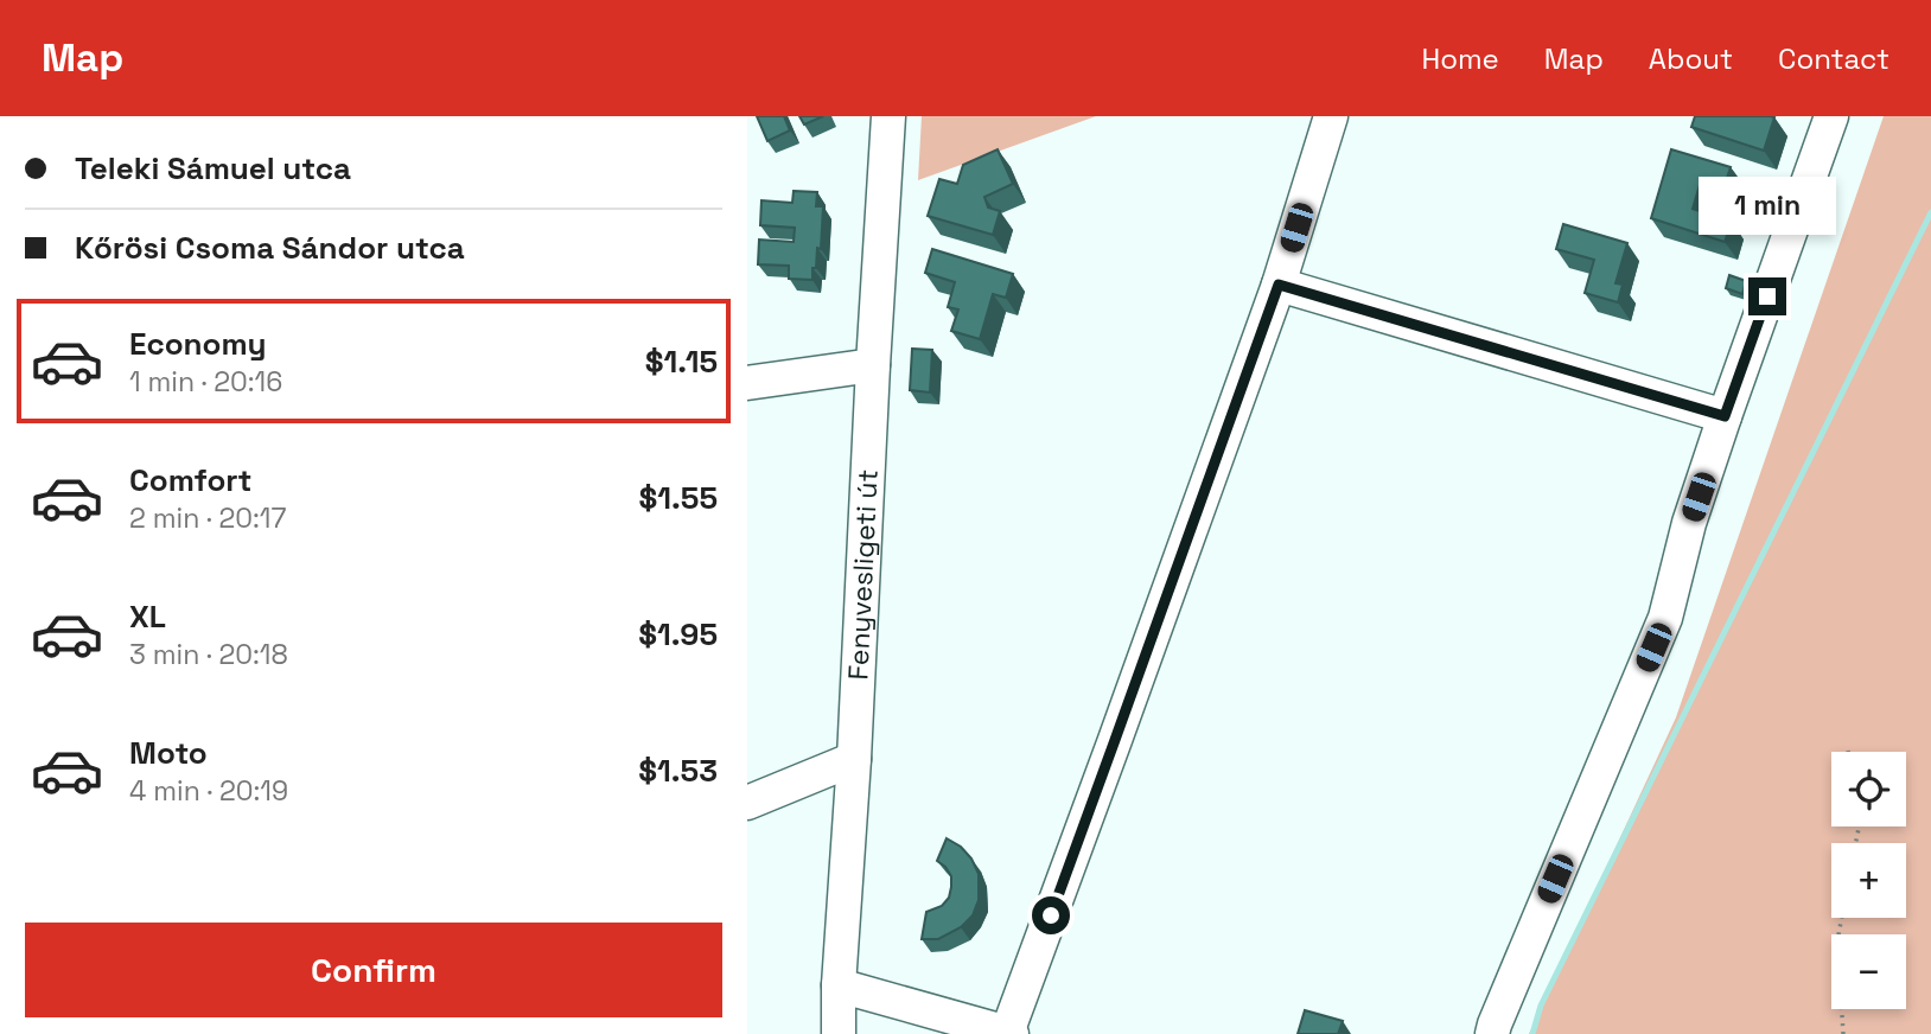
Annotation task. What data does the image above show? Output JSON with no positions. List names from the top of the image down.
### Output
{
  "streets": {
    "street": ["Fenyvesligeti út"]
  },
  "page": {
    "header": "Map",
    "nav": [
      "Home",
      "Map",
      "About",
      "Contact"
    ],
    "banner": ["Teleki Sámuel utca", "Kőrösi Csoma Sándor utca"],
    "bubble": "1 min",
    "list": [
      {
        "name": "Economy",
        "note": "1 min · 20:16",
        "value": "$1.15"
      },
      {
        "name": "Comfort",
        "note": "2 min · 20:17",
        "value": "$1.55"
      },
      {
        "name": "XL",
        "note": "3 min · 20:18",
        "value": "$1.95"
      },
      {
        "name": "Moto",
        "note": "4 min · 20:19",
        "value": "$1.53"
      }
    ],
    "map_buttons": ["+", "−"],
    "buttons": "Confirm"
  }
}
